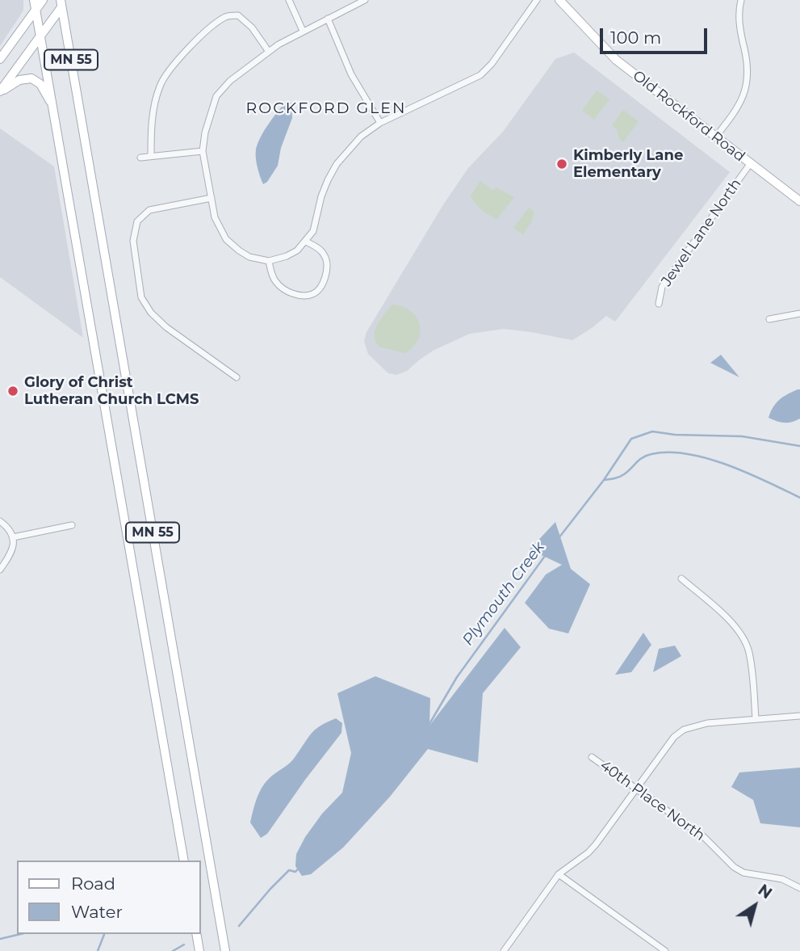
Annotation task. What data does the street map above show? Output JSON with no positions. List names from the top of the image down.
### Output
{
  "streets": {
    "main road": ["MN 55", "Old Rockford Road"],
    "street": ["Jewel Lane North", "40th Place North"]
  },
  "crossings": [
    ["Old Rockford Road", "Jewel Lane North"]
  ],
  "districts": ["ROCKFORD GLEN"],
  "water": ["Plymouth Creek"],
  "places": ["Kimberly Lane Elementary", "Glory of Christ Lutheran Church LCMS"],
  "legend": ["Road", "Water"],
  "scale_bar": "100 m",
  "north": "top right"
}
